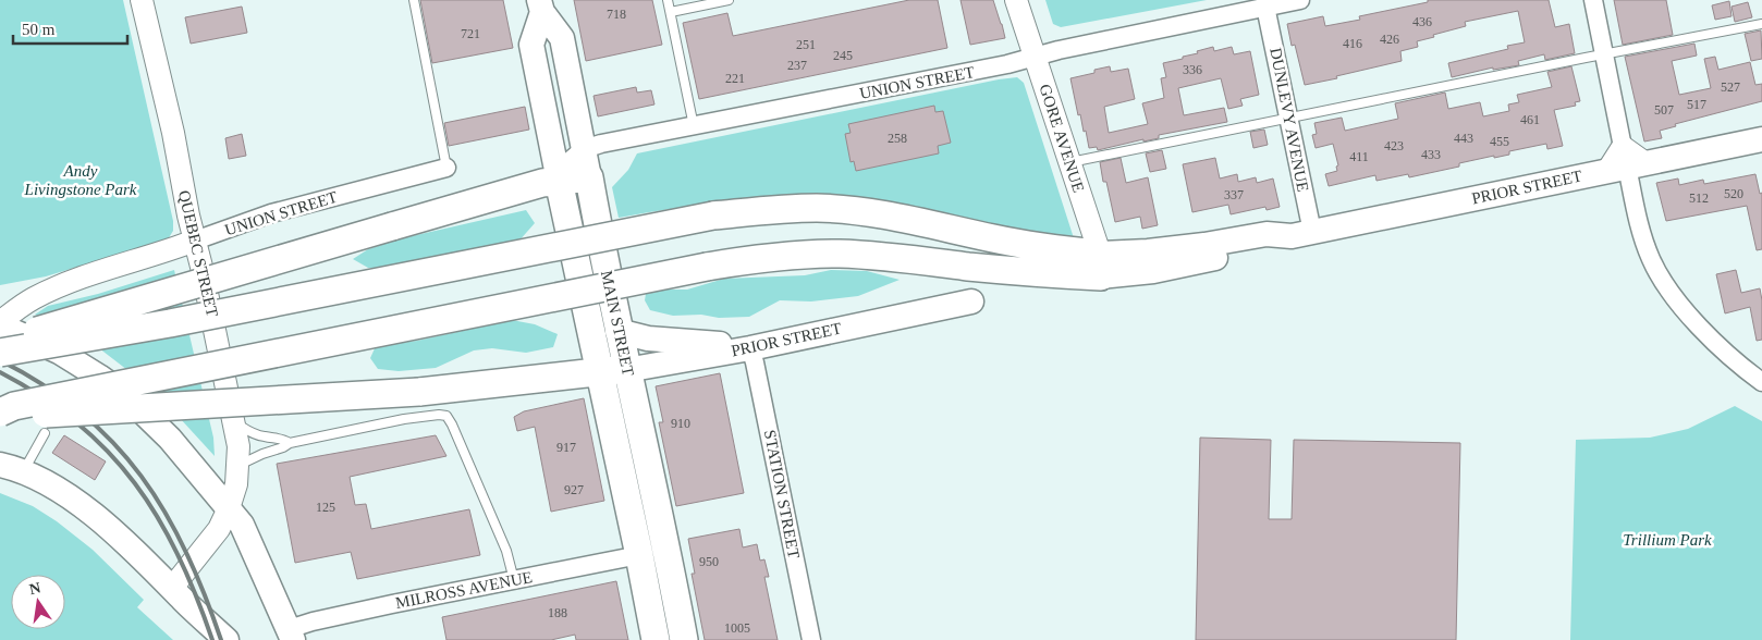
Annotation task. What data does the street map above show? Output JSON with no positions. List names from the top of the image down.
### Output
{
  "streets": {
    "main road": ["PRIOR STREET", "MAIN STREET"],
    "street": [
      "UNION STREET",
      "DUNLEVY AVENUE",
      "GORE AVENUE",
      "QUEBEC STREET",
      "STATION STREET",
      "MILROSS AVENUE"
    ]
  },
  "crossings": [
    ["UNION STREET", "DUNLEVY AVENUE"],
    ["UNION STREET", "GORE AVENUE"],
    ["UNION STREET", "QUEBEC STREET"],
    ["UNION STREET", "MAIN STREET"],
    ["DUNLEVY AVENUE", "PRIOR STREET"],
    ["GORE AVENUE", "PRIOR STREET"],
    ["PRIOR STREET", "MAIN STREET"],
    ["PRIOR STREET", "STATION STREET"],
    ["MAIN STREET", "MILROSS AVENUE"]
  ],
  "parks": ["Andy Livingstone Park", "Trillium Park"],
  "house_numbers": [
    "718",
    "436",
    "721",
    "426",
    "416",
    "251",
    "245",
    "237",
    "336",
    "221",
    "527",
    "517",
    "507",
    "461",
    "258",
    "443",
    "455",
    "423",
    "433",
    "411",
    "520",
    "337",
    "512",
    "910",
    "917",
    "927",
    "125",
    "950",
    "188",
    "1005"
  ],
  "scale_bar": "50 m",
  "north": "top"
}
